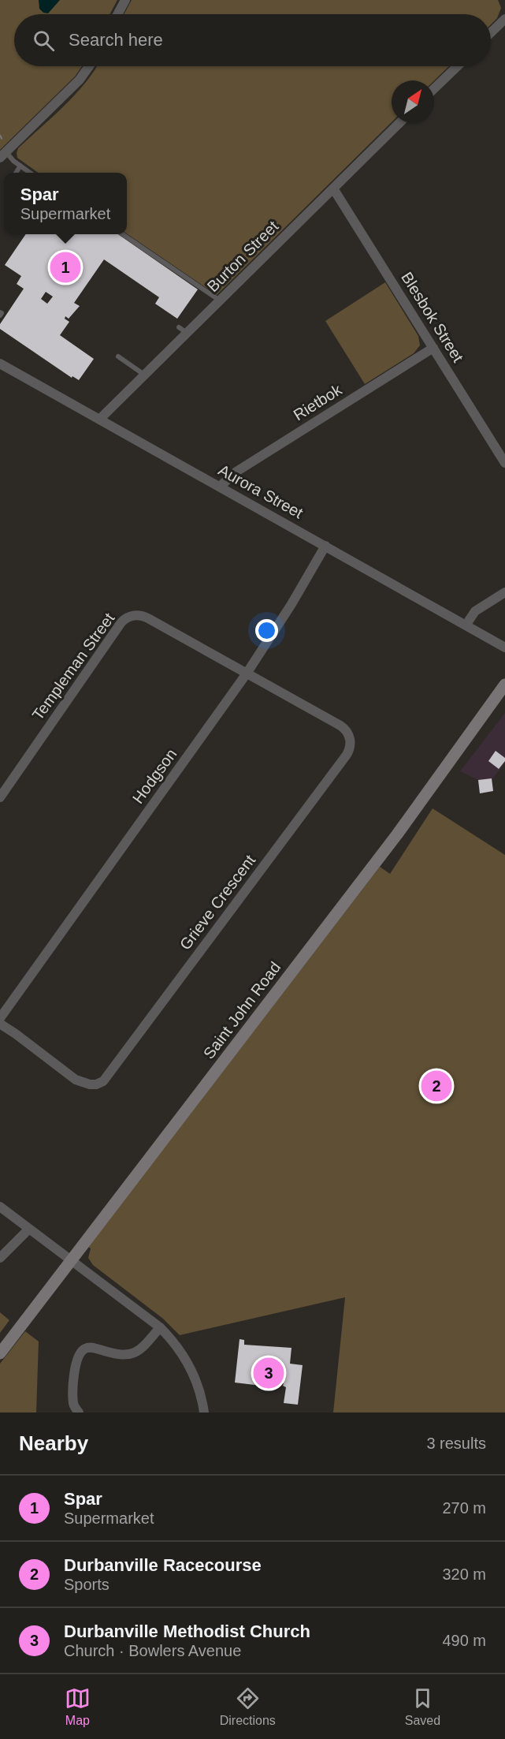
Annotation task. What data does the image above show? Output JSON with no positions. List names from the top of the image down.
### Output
{
  "streets": {
    "main road": ["Saint John Road"],
    "street": [
      "Burton Street",
      "Blesbok Street",
      "Rietbok",
      "Aurora Street",
      "Templeman Street",
      "Hodgson",
      "Grieve Crescent"
    ]
  },
  "crossings": [
    ["Burton Street", "Blesbok Street"],
    ["Burton Street", "Aurora Street"],
    ["Blesbok Street", "Rietbok"],
    ["Rietbok", "Aurora Street"],
    ["Aurora Street", "Hodgson"],
    ["Templeman Street", "Hodgson"],
    ["Templeman Street", "Grieve Crescent"],
    ["Hodgson", "Grieve Crescent"]
  ],
  "north": "top right",
  "page": {
    "search": "Search here",
    "popup": ["Spar", "Supermarket"],
    "pins": ["1", "2", "3"],
    "heading": ["Nearby", "3 results"],
    "list": [
      {
        "mark": "1",
        "name": "Spar",
        "note": "Supermarket",
        "value": "270 m"
      },
      {
        "mark": "2",
        "name": "Durbanville Racecourse",
        "note": "Sports",
        "value": "320 m"
      },
      {
        "mark": "3",
        "name": "Durbanville Methodist Church",
        "note": "Church · Bowlers Avenue",
        "value": "490 m"
      }
    ],
    "nav": ["Map", "Directions", "Saved"]
  }
}
